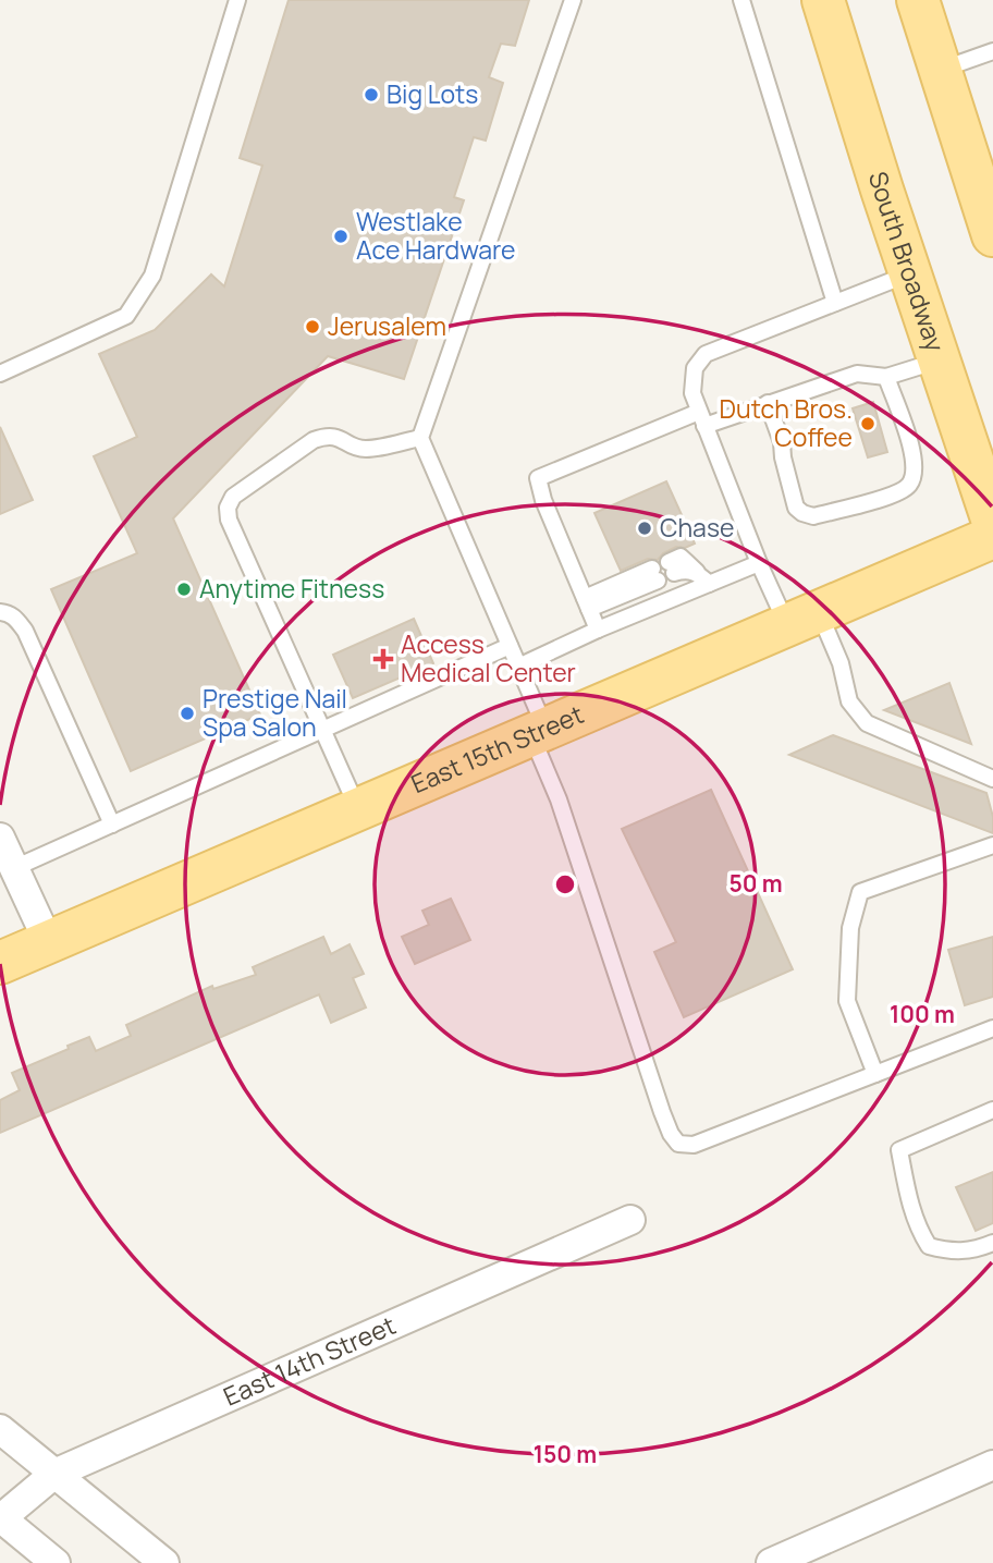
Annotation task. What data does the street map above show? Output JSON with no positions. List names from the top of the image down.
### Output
{
  "streets": {
    "main road": ["South Broadway", "East 15th Street"],
    "street": ["East 14th Street"]
  },
  "places": {
    "other": [
      "Big Lots",
      "Westlake Ace Hardware",
      "Jerusalem",
      "Dutch Bros. Coffee",
      "Chase",
      "Anytime Fitness",
      "Prestige Nail Spa Salon"
    ],
    "health": ["Access Medical Center"]
  },
  "rings": ["50 m", "100 m", "150 m"]
}
